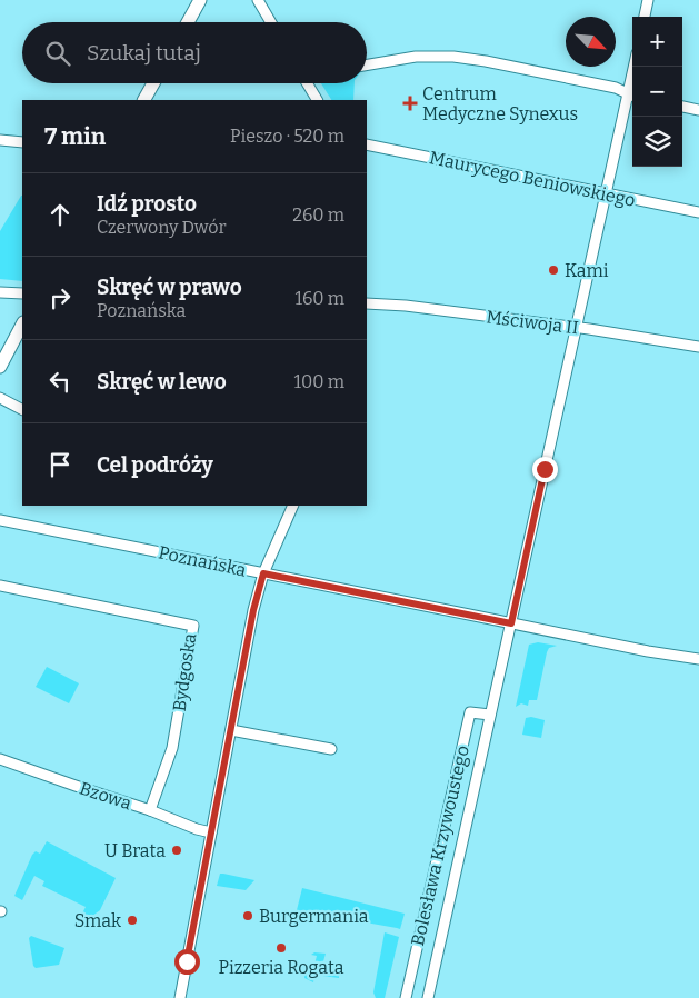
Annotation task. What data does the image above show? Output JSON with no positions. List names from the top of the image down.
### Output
{
  "streets": {
    "street": [
      "Maurycego Beniowskiego",
      "Mściwoja II",
      "Poznańska",
      "Bydgoska",
      "Bzowa",
      "Bolesława Krzywoustego"
    ]
  },
  "crossings": [
    ["Maurycego Beniowskiego", "Bolesława Krzywoustego"],
    ["Mściwoja II", "Bolesława Krzywoustego"],
    ["Poznańska", "Bolesława Krzywoustego"],
    ["Bydgoska", "Bzowa"]
  ],
  "places": {
    "health": ["Centrum Medyczne Synexus"],
    "other": [
      "Kami",
      "U Brata",
      "Burgermania",
      "Smak",
      "Pizzeria Rogata"
    ]
  },
  "north": "bottom right",
  "page": {
    "map_buttons": ["+", "−"],
    "search": "Szukaj tutaj",
    "heading": ["7 min", "Pieszo · 520 m"],
    "list": [
      ["Idź prosto", "Czerwony Dwór", "260 m"],
      ["Skręć w prawo", "Poznańska", "160 m"],
      ["Skręć w lewo", "100 m"],
      "Cel podróży"
    ]
  }
}
